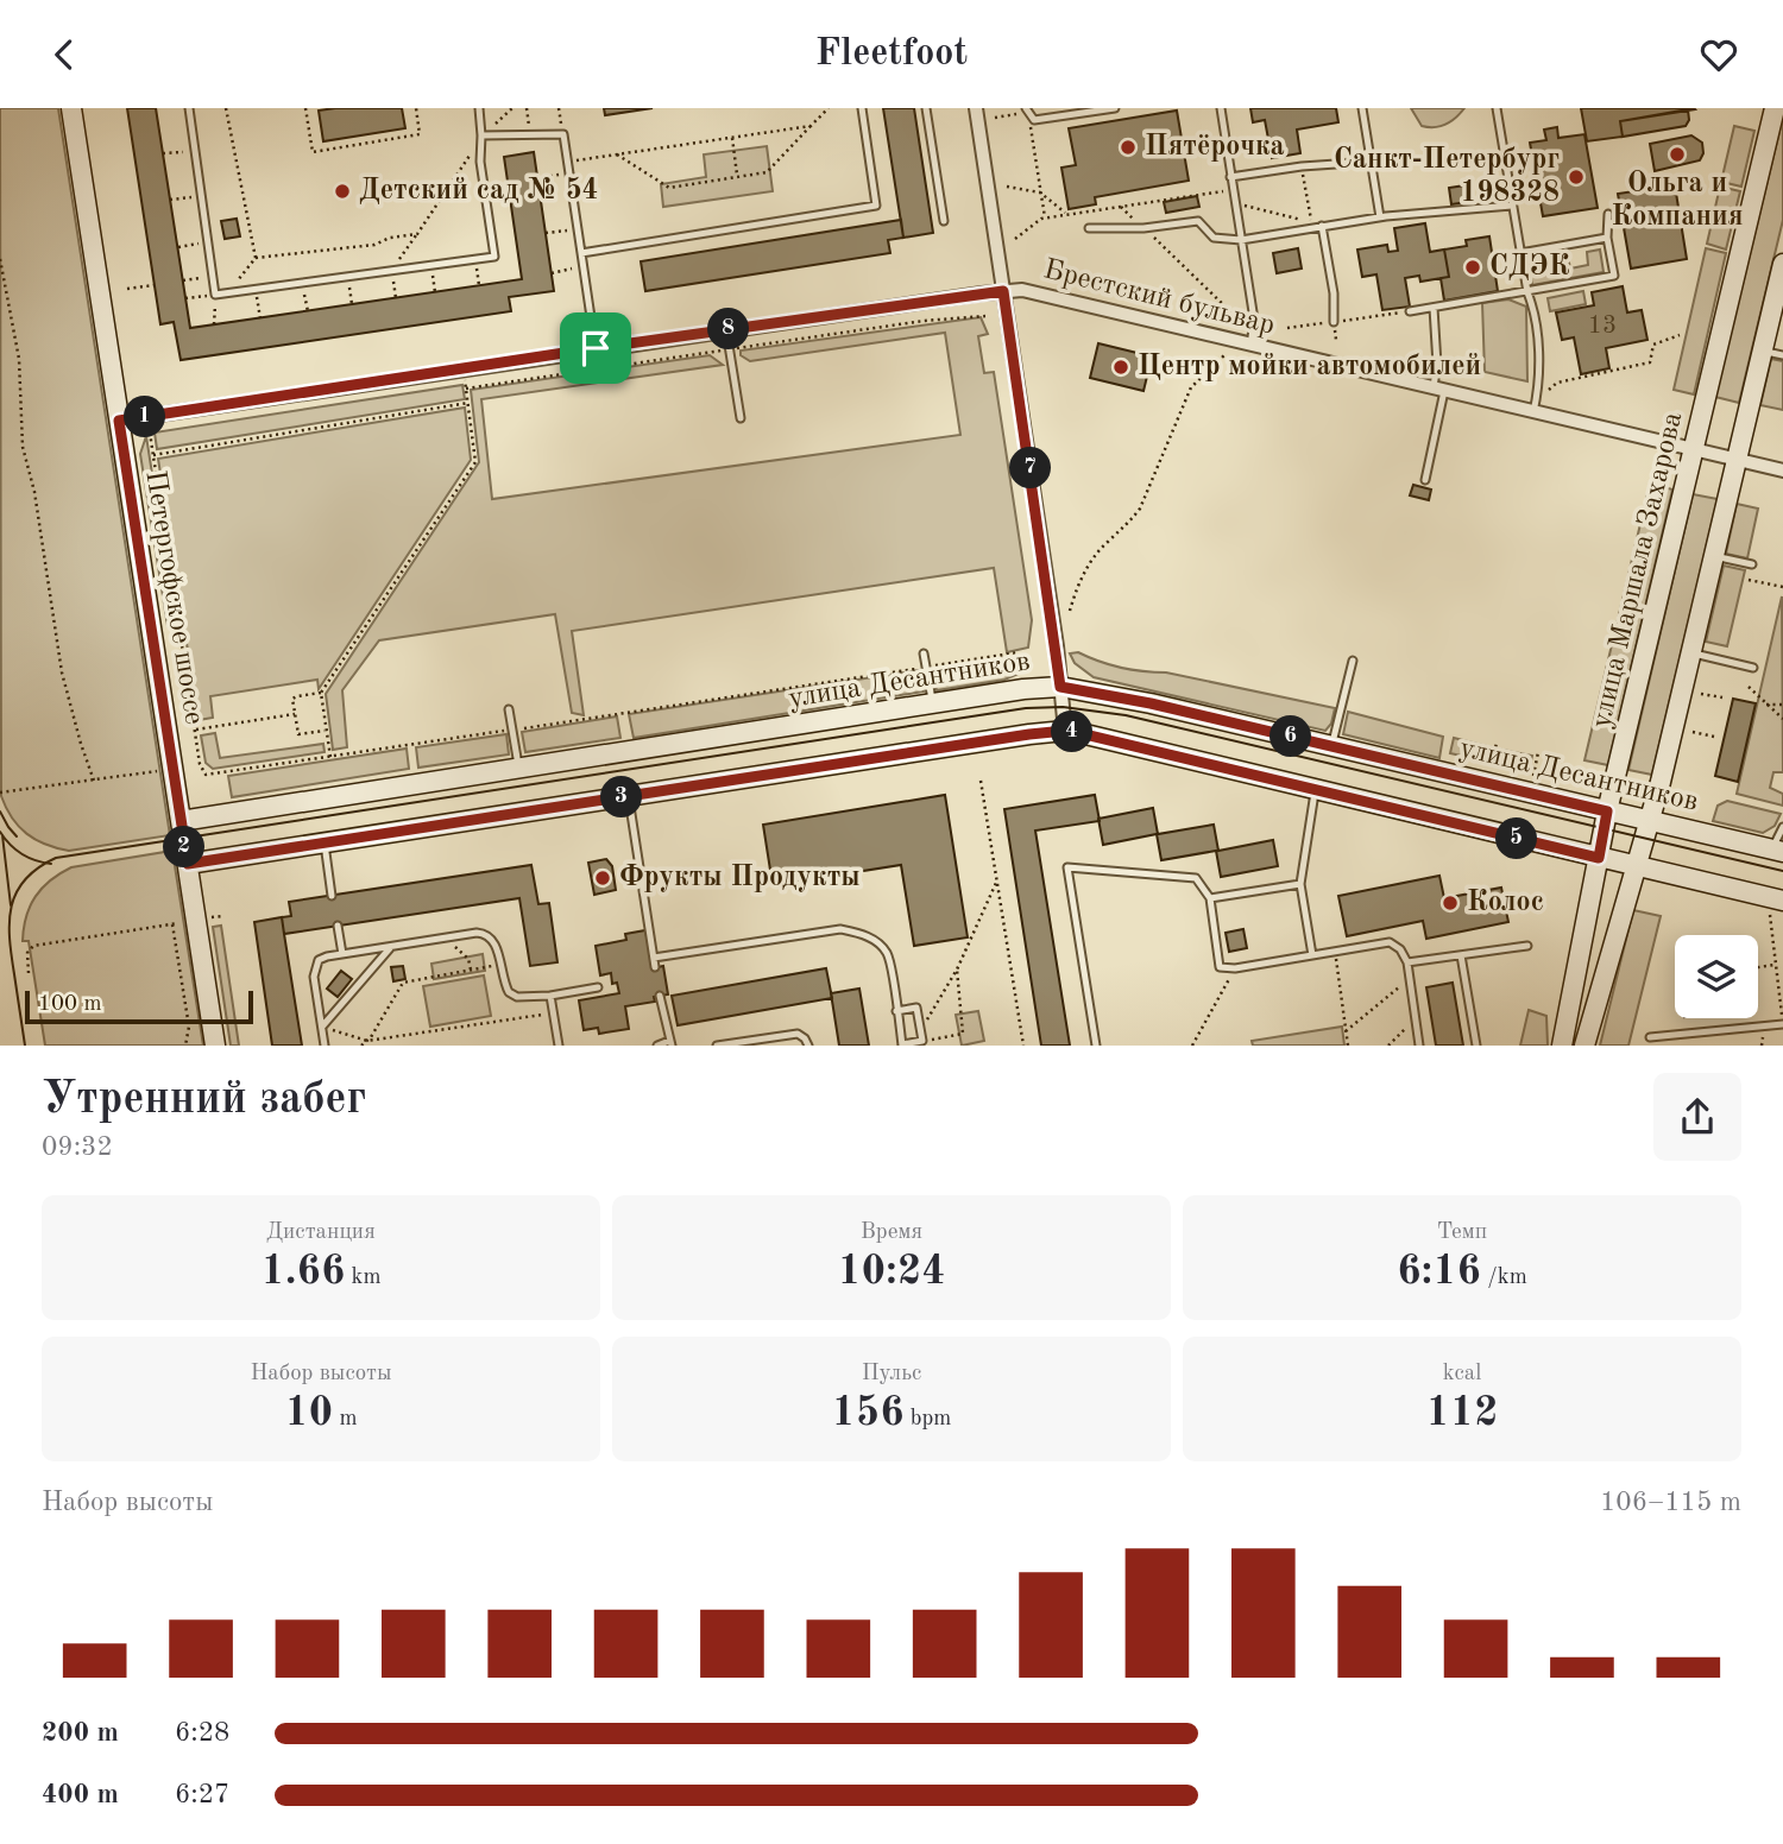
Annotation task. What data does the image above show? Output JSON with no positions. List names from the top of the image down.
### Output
{
  "streets": {
    "street": [
      "Брестский бульвар",
      "улица Маршала Захарова",
      "Петергофское шоссе",
      "улица Десантников"
    ]
  },
  "crossings": [
    ["Брестский бульвар", "улица Маршала Захарова"],
    ["Брестский бульвар", "Петергофское шоссе"],
    ["улица Маршала Захарова", "улица Десантников"],
    ["Петергофское шоссе", "улица Десантников"]
  ],
  "places": [
    "Пятёрочка",
    "Ольга и Компания",
    "Санкт-Петербург 198328",
    "Детский сад № 54",
    "СДЭК",
    "Центр мойки автомобилей",
    "Фрукты Продукты",
    "Колос"
  ],
  "house_numbers": ["13"],
  "scale_bar": "100 m",
  "page": {
    "header": "Fleetfoot",
    "pins": [
      "8",
      "1",
      "7",
      "4",
      "6",
      "3",
      "5",
      "2"
    ],
    "scale": "100 m",
    "heading": ["Утренний забег", "09:32"],
    "stats": [
      ["Дистанция", "1.66 km"],
      ["Время", "10:24"],
      ["Темп", "6:16 /km"],
      ["Набор высоты", "10 m"],
      ["Пульс", "156 bpm"],
      ["kcal", "112"]
    ],
    "chart": ["Набор высоты", "106–115 m"],
    "list": [
      {
        "name": "200 m",
        "note": "6:28"
      },
      {
        "name": "400 m",
        "note": "6:27"
      }
    ]
  }
}
